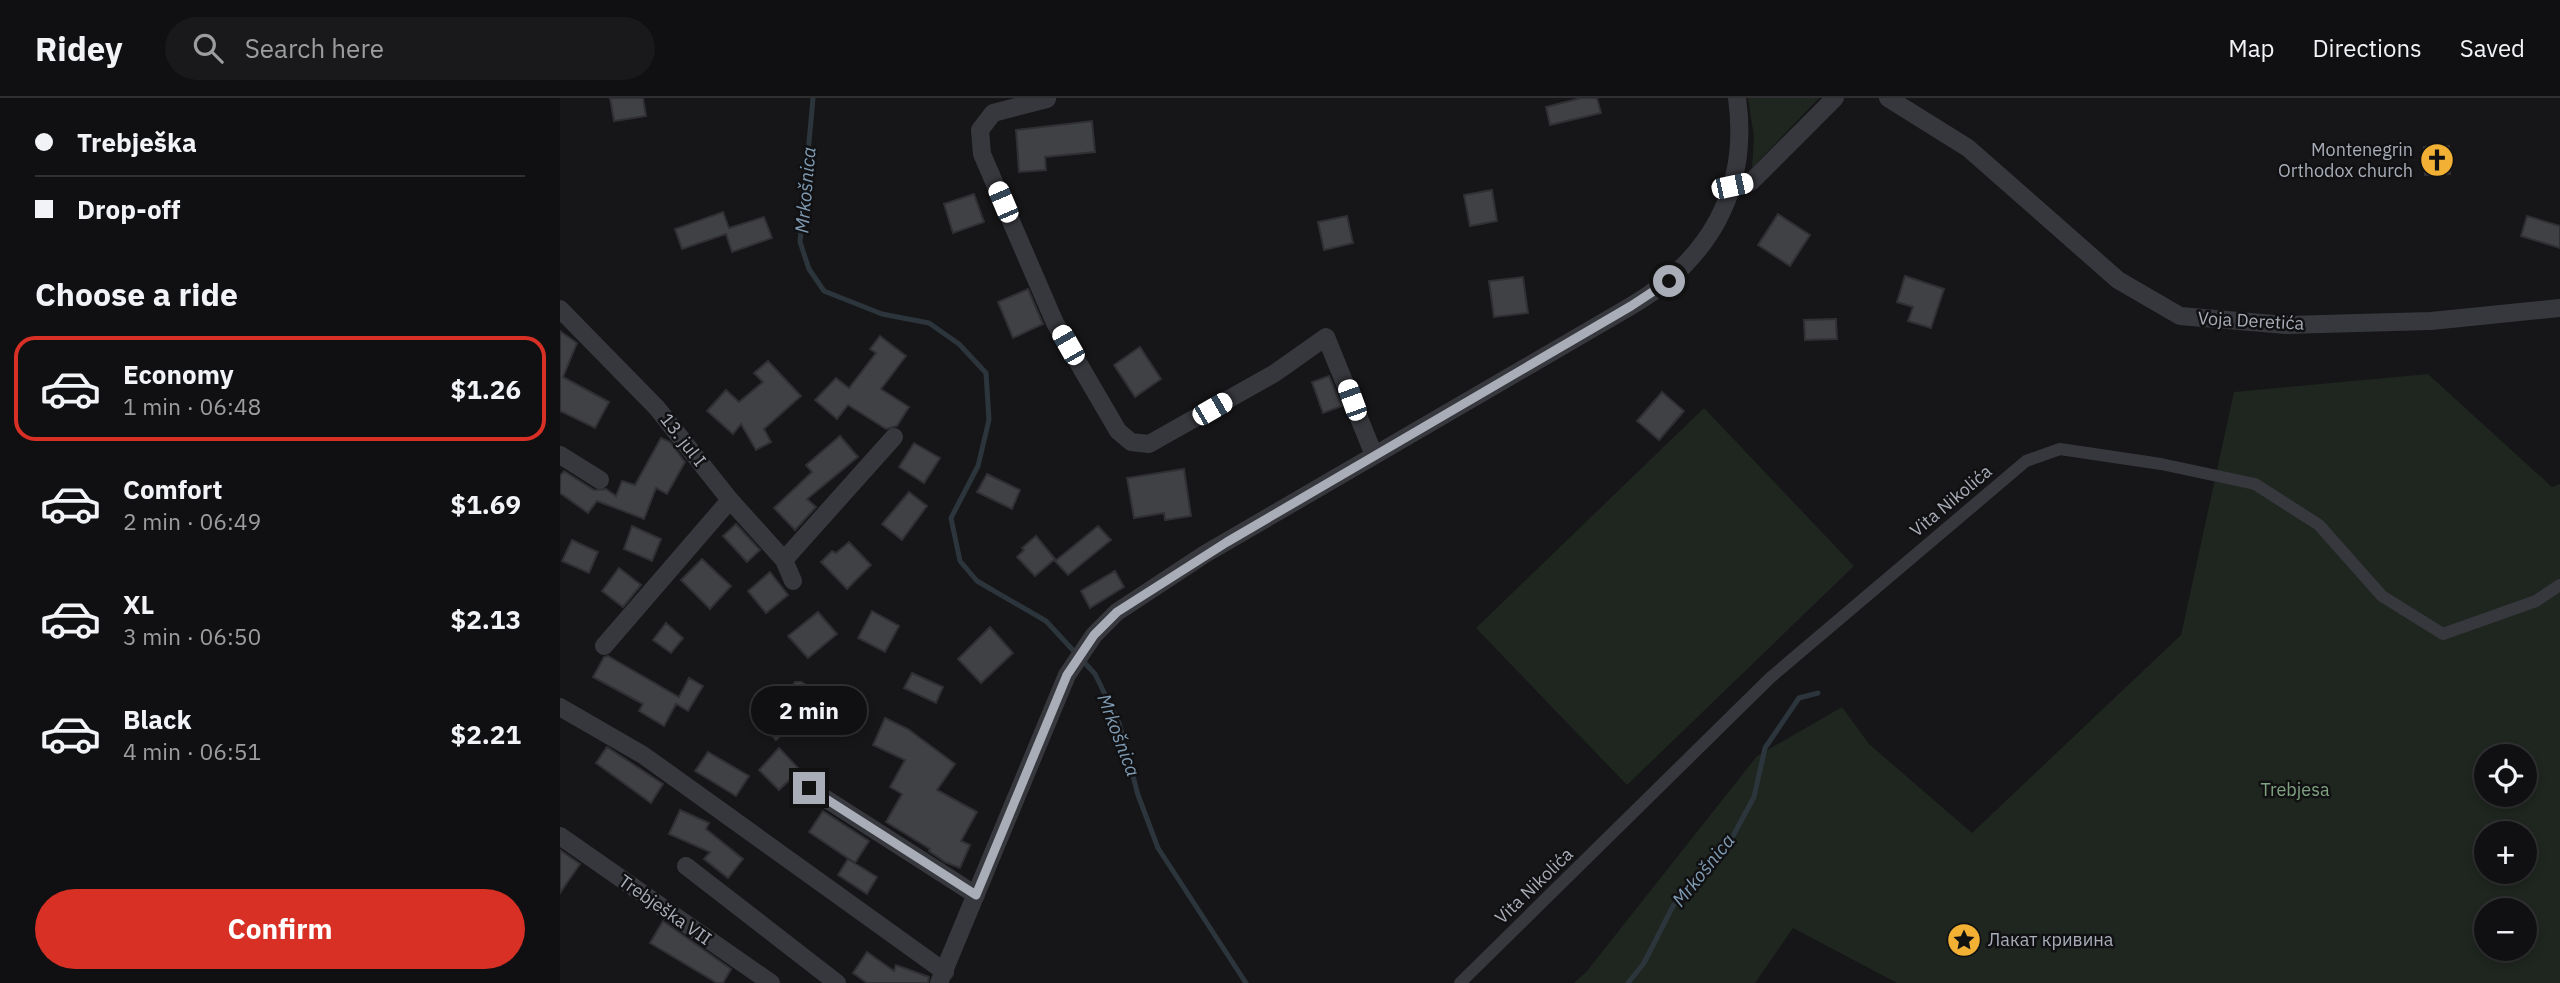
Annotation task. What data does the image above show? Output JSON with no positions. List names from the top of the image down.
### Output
{
  "streets": {
    "street": [
      "Voja Deretića",
      "13. jul I",
      "Vita Nikolića",
      "Trebješka VII"
    ]
  },
  "water": ["Mrkošnica"],
  "parks": ["Trebjesa"],
  "places": {
    "church": ["Montenegrin Orthodox church"],
    "place": ["Лакат кривина"]
  },
  "page": {
    "header": "Ridey",
    "search": "Search here",
    "nav": ["Map", "Directions", "Saved"],
    "banner": ["Trebješka", "Drop-off"],
    "heading": "Choose a ride",
    "list": [
      {
        "name": "Economy",
        "note": "1 min · 06:48",
        "value": "$1.26"
      },
      {
        "name": "Comfort",
        "note": "2 min · 06:49",
        "value": "$1.69"
      },
      {
        "name": "XL",
        "note": "3 min · 06:50",
        "value": "$2.13"
      },
      {
        "name": "Black",
        "note": "4 min · 06:51",
        "value": "$2.21"
      }
    ],
    "bubble": "2 min",
    "map_buttons": ["+", "−"],
    "buttons": "Confirm"
  }
}
